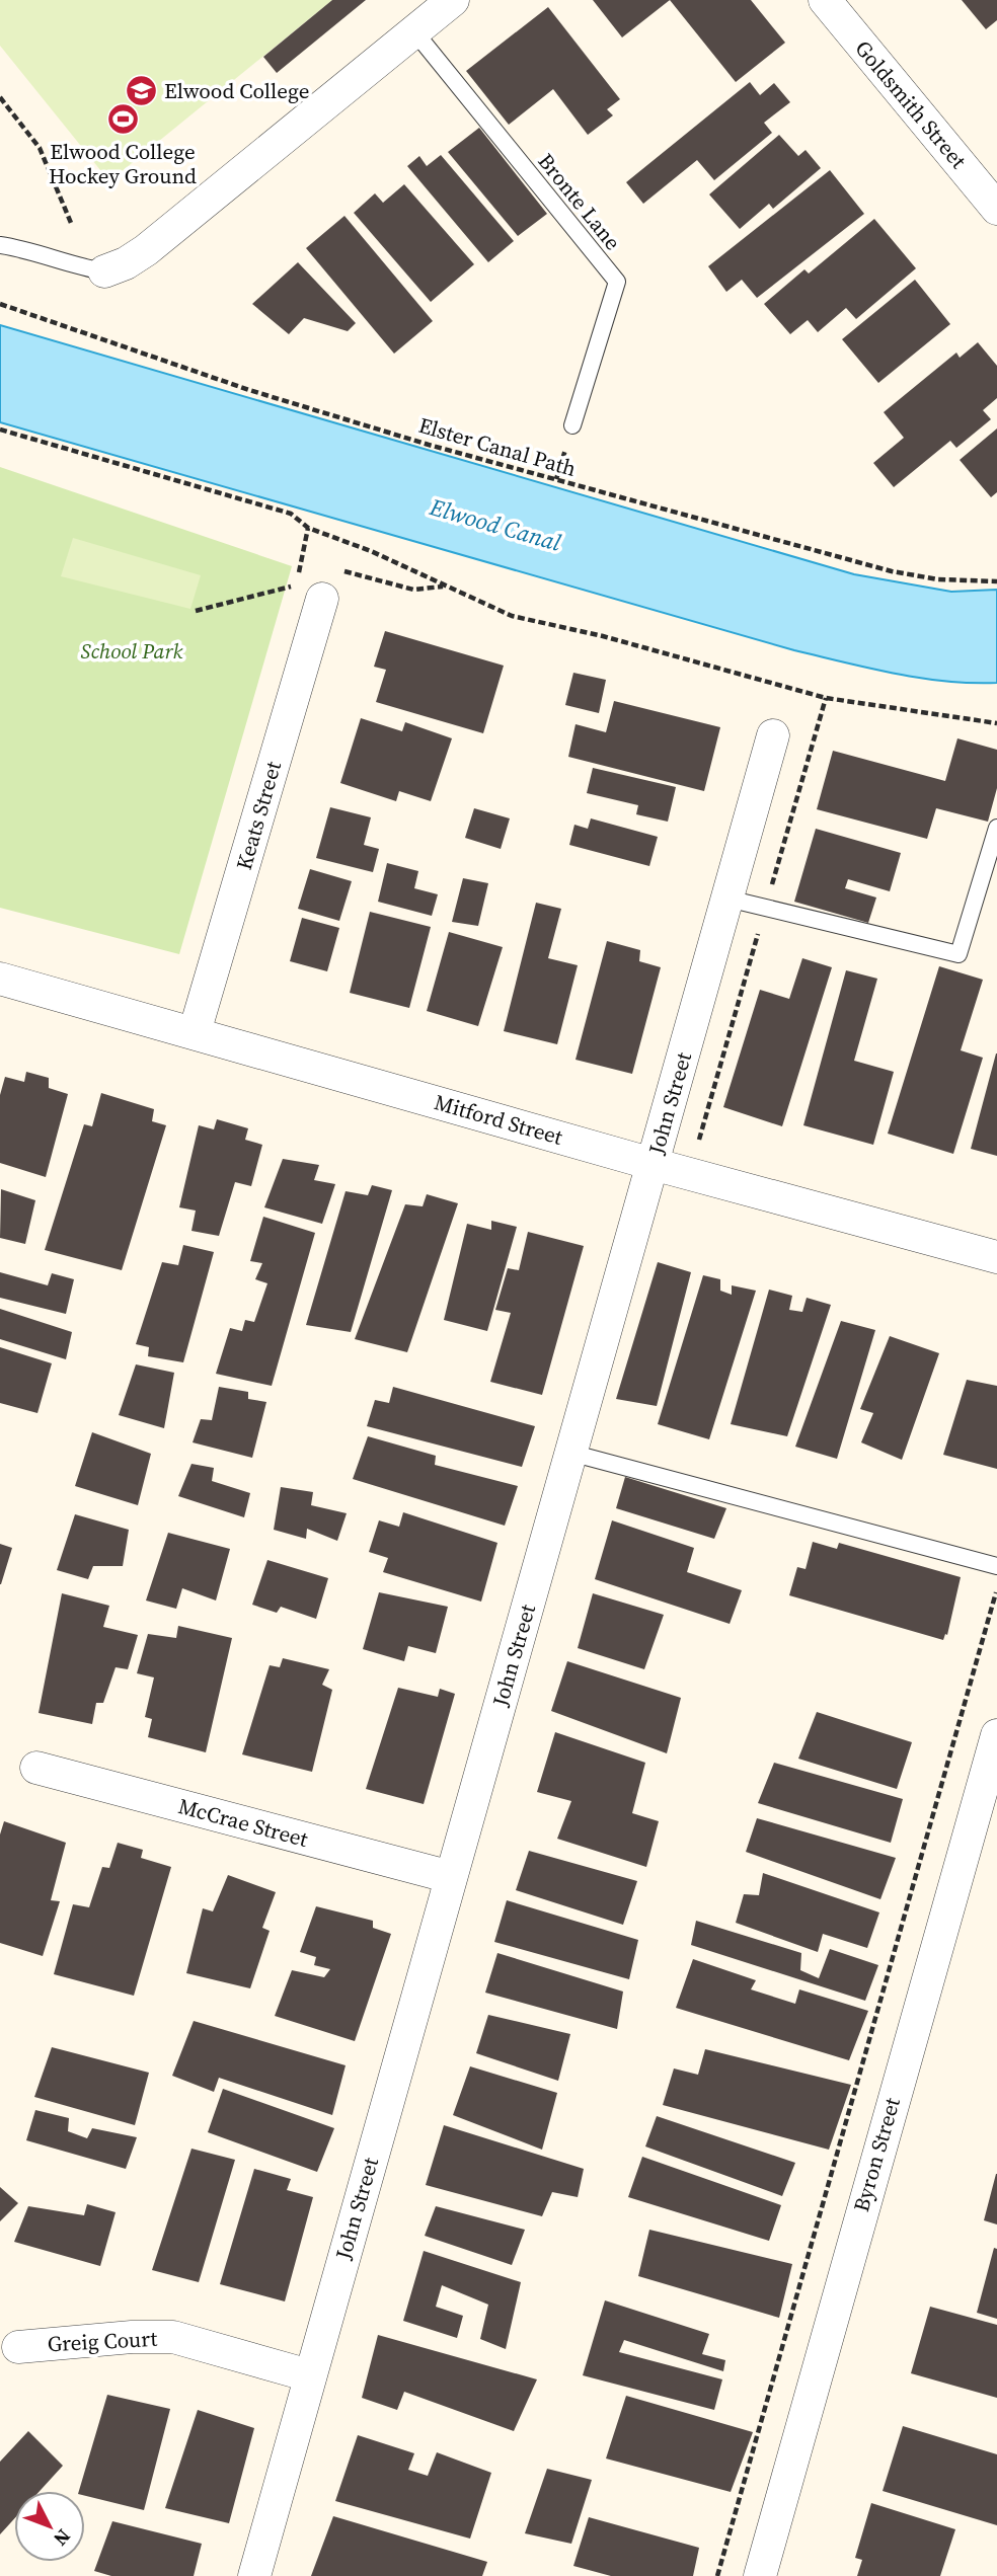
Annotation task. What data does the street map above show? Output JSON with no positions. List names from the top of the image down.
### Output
{
  "streets": {
    "street": [
      "Goldsmith Street",
      "Keats Street",
      "John Street",
      "Mitford Street",
      "McCrae Street",
      "Byron Street",
      "Greig Court"
    ],
    "lane": ["Bronte Lane"],
    "path": ["Elster Canal Path"]
  },
  "crossings": [
    ["Keats Street", "Mitford Street"],
    ["John Street", "Mitford Street"],
    ["John Street", "McCrae Street"],
    ["John Street", "Greig Court"]
  ],
  "water": ["Elwood Canal"],
  "parks": ["School Park"],
  "places": {
    "school or university": ["Elwood College"],
    "sports": ["Elwood College Hockey Ground"]
  },
  "north": "bottom right"
}
